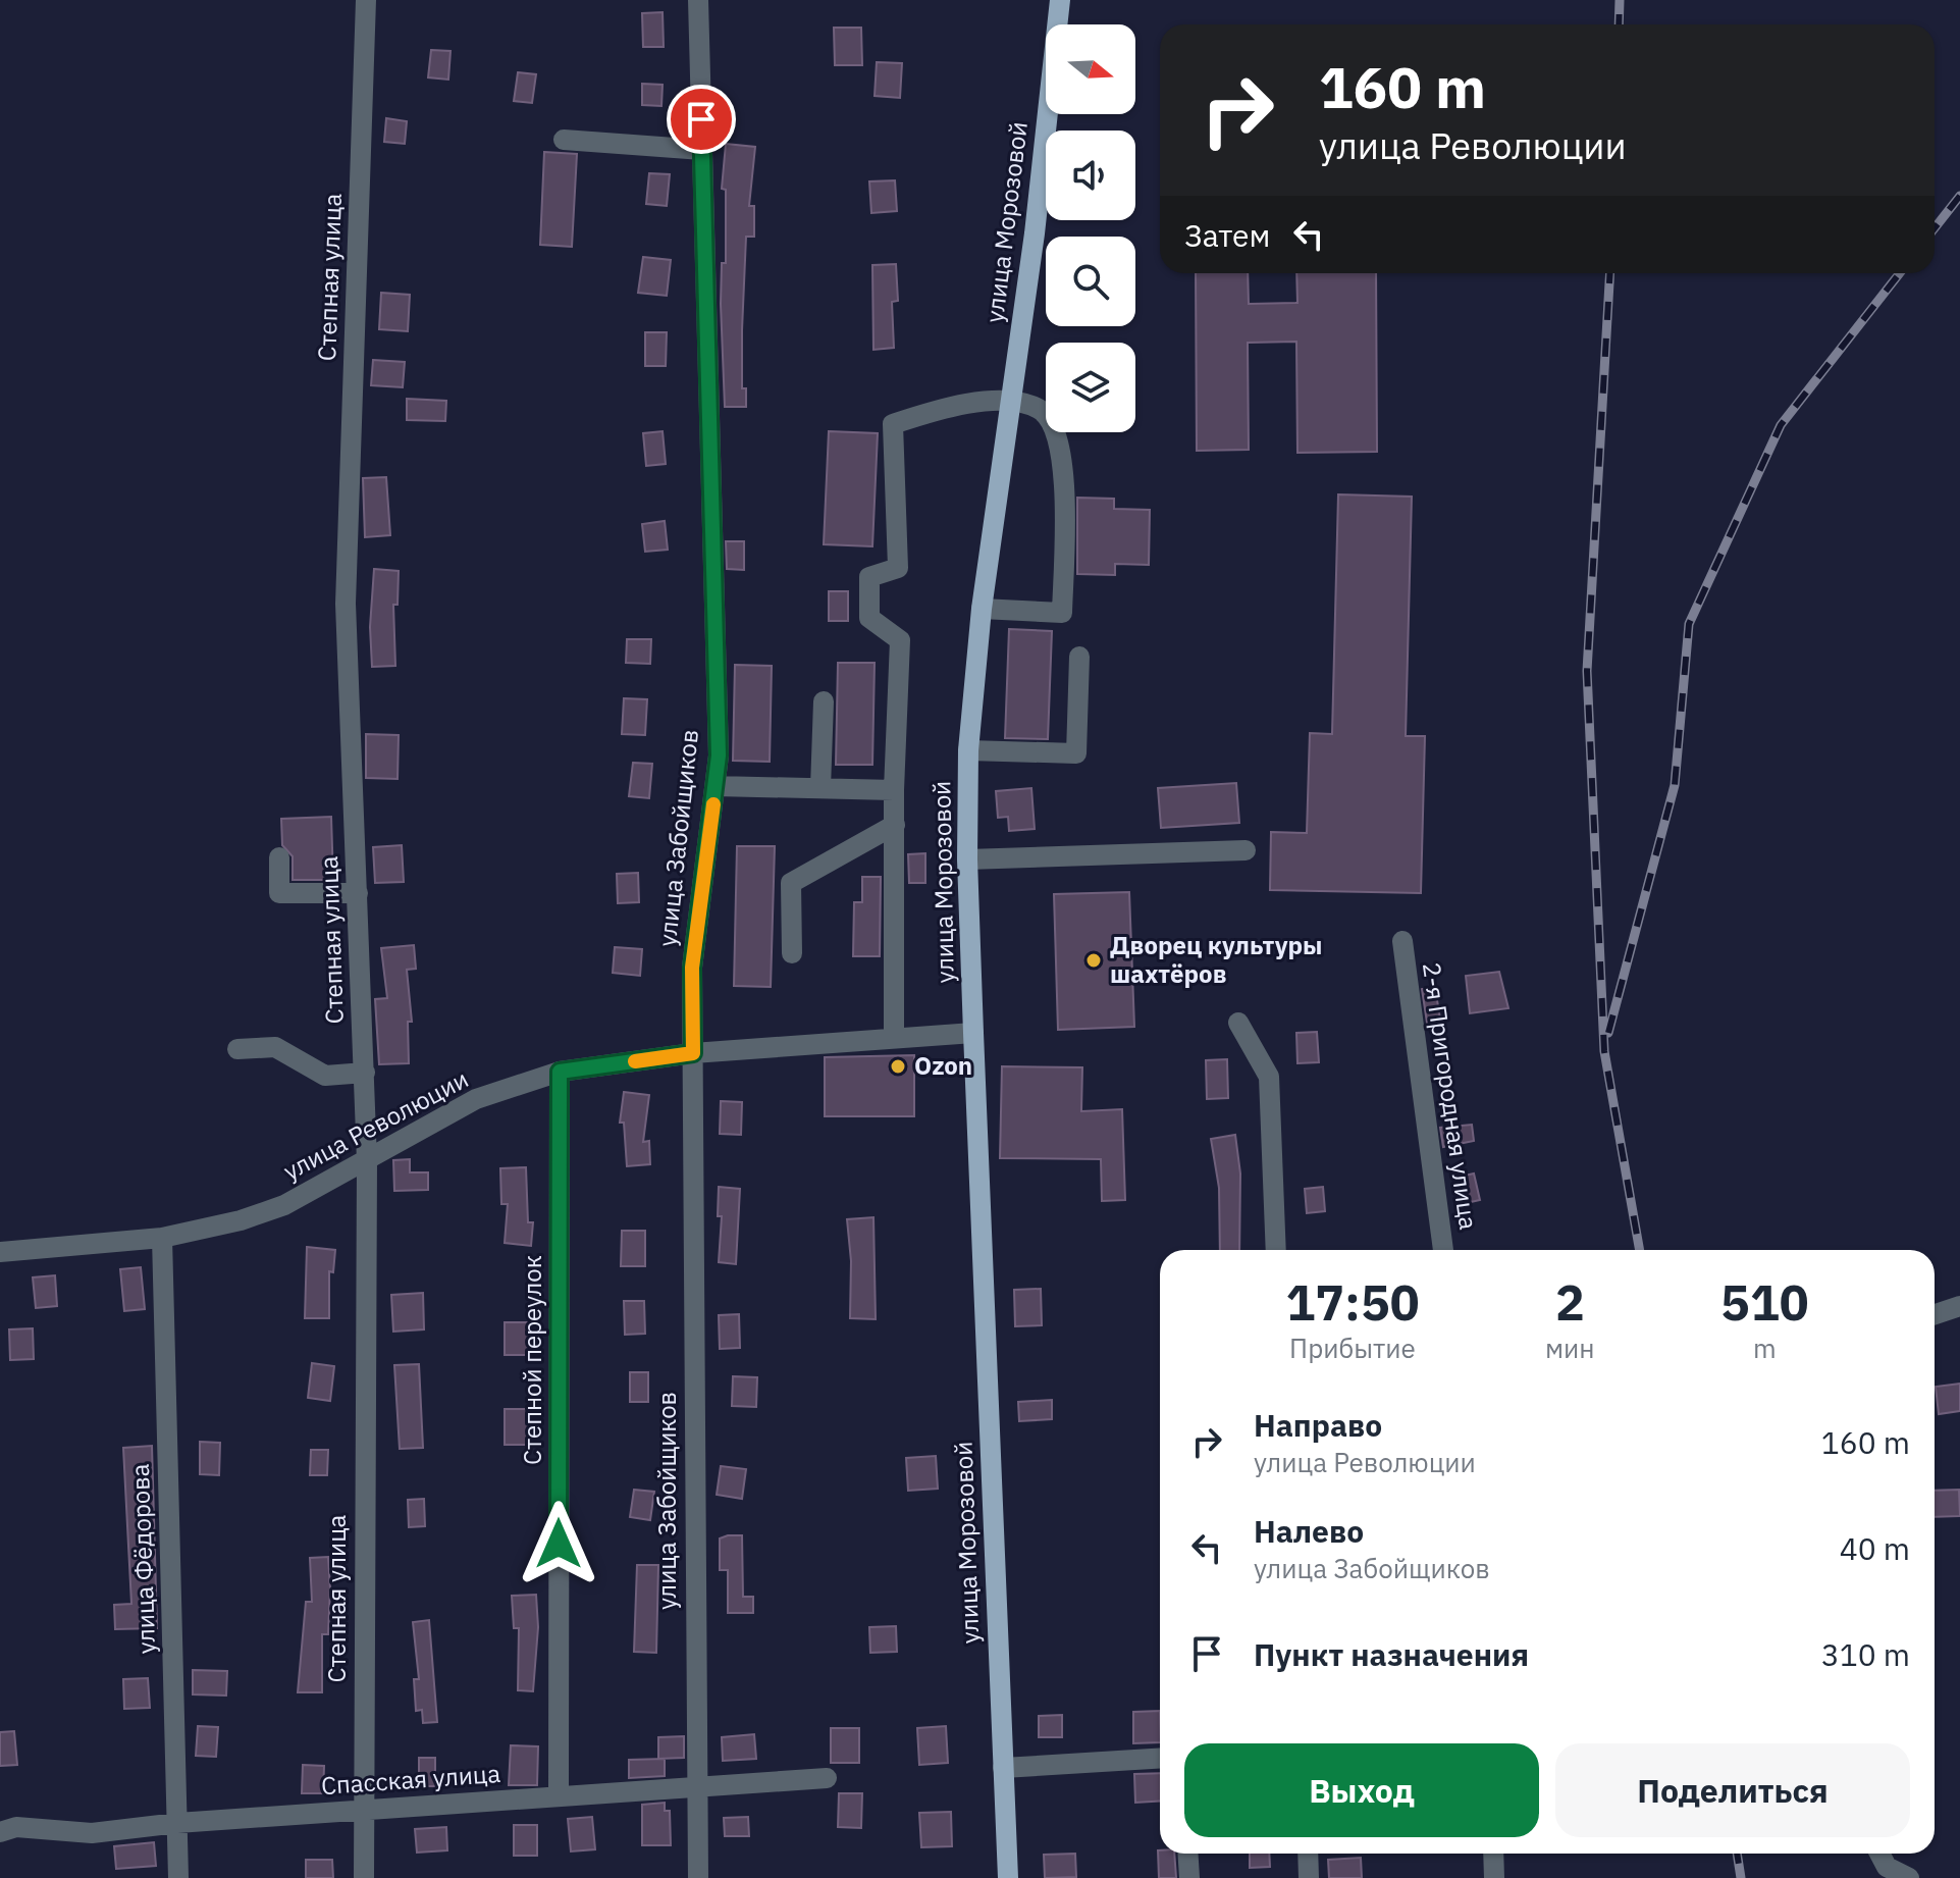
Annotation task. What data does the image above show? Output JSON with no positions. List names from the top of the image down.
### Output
{
  "streets": {
    "main road": ["улица Морозовой"],
    "street": [
      "Степная улица",
      "улица Забойщиков",
      "2-я Пригородная улица",
      "улица Революции",
      "Степной переулок",
      "улица Фёдорова",
      "Спасская улица"
    ]
  },
  "crossings": [
    ["улица Морозовой", "улица Революции"],
    ["Степная улица", "улица Революции"],
    ["Степная улица", "Спасская улица"],
    ["улица Забойщиков", "улица Революции"],
    ["улица Забойщиков", "Спасская улица"],
    ["улица Революции", "Степной переулок"],
    ["улица Революции", "улица Фёдорова"],
    ["Степной переулок", "Спасская улица"],
    ["улица Фёдорова", "Спасская улица"]
  ],
  "places": ["Дворец культуры шахтёров", "Ozon"],
  "north": "right",
  "page": {
    "turn": ["160 m", "улица Революции"],
    "then": "Затем",
    "eta": [
      "17:50",
      "Прибытие",
      "2",
      "мин",
      "510",
      "m"
    ],
    "list": [
      {
        "name": "Направо",
        "note": "улица Революции",
        "value": "160 m"
      },
      {
        "name": "Налево",
        "note": "улица Забойщиков",
        "value": "40 m"
      },
      {
        "name": "Пункт назначения",
        "value": "310 m"
      }
    ],
    "buttons": ["Выход", "Поделиться"]
  }
}
